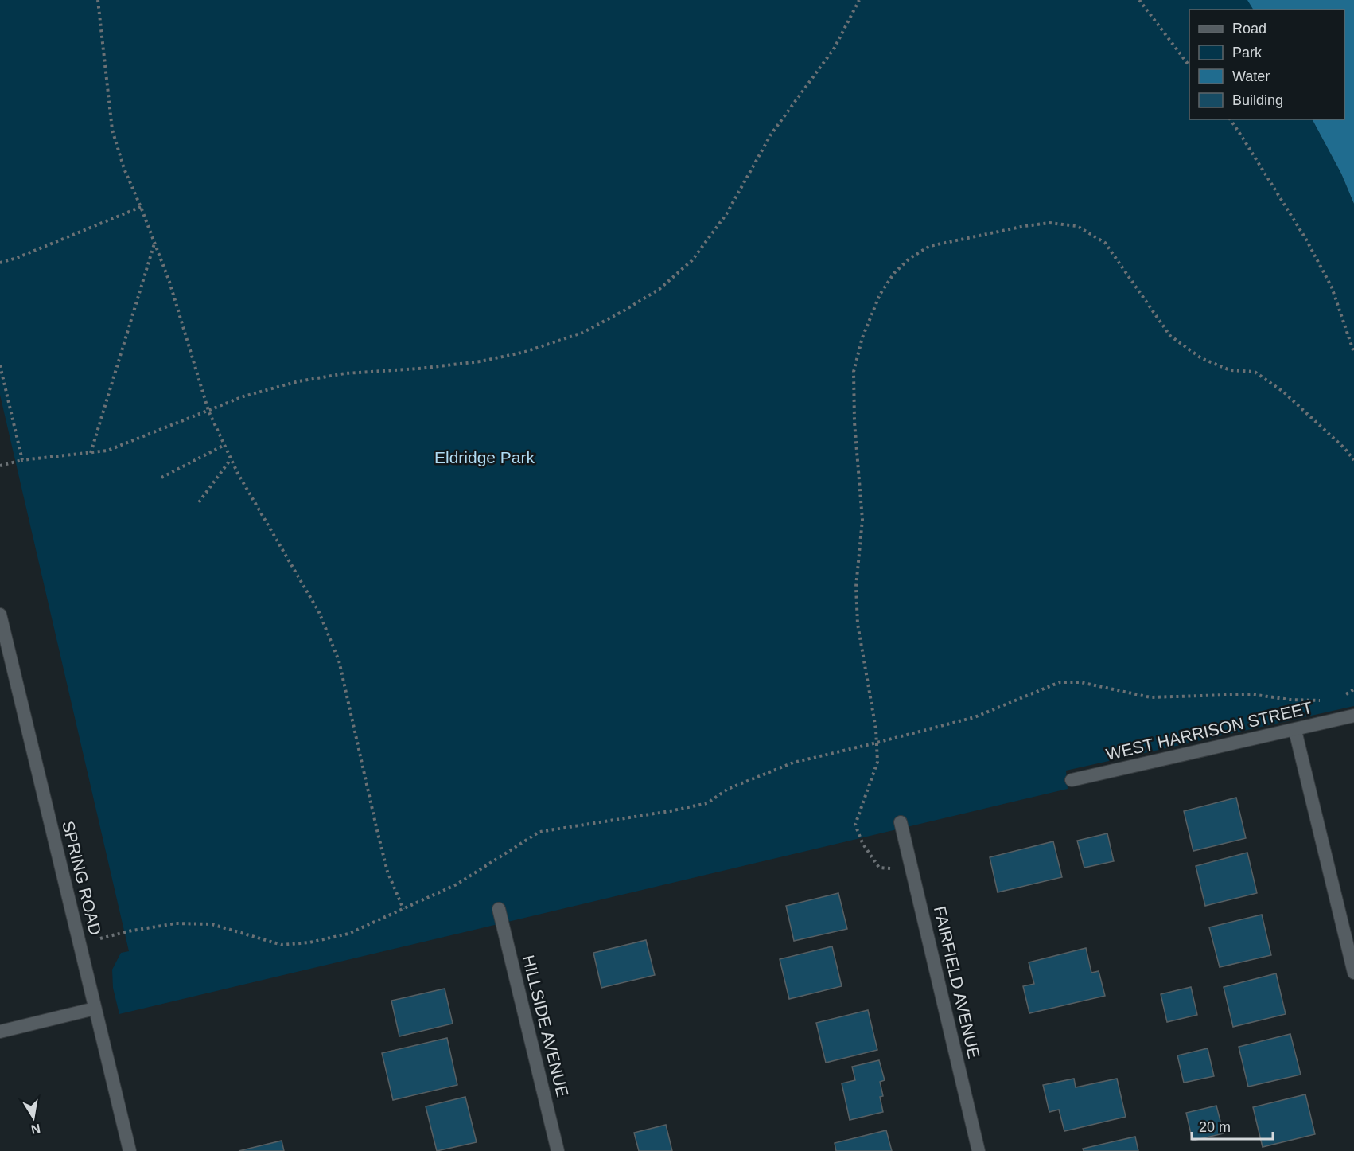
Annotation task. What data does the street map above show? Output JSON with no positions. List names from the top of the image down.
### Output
{
  "streets": {
    "street": [
      "WEST HARRISON STREET",
      "SPRING ROAD",
      "FAIRFIELD AVENUE",
      "HILLSIDE AVENUE"
    ]
  },
  "parks": ["Eldridge Park"],
  "legend": [
    "Road",
    "Park",
    "Water",
    "Building"
  ],
  "scale_bar": "20 m",
  "north": "bottom"
}
